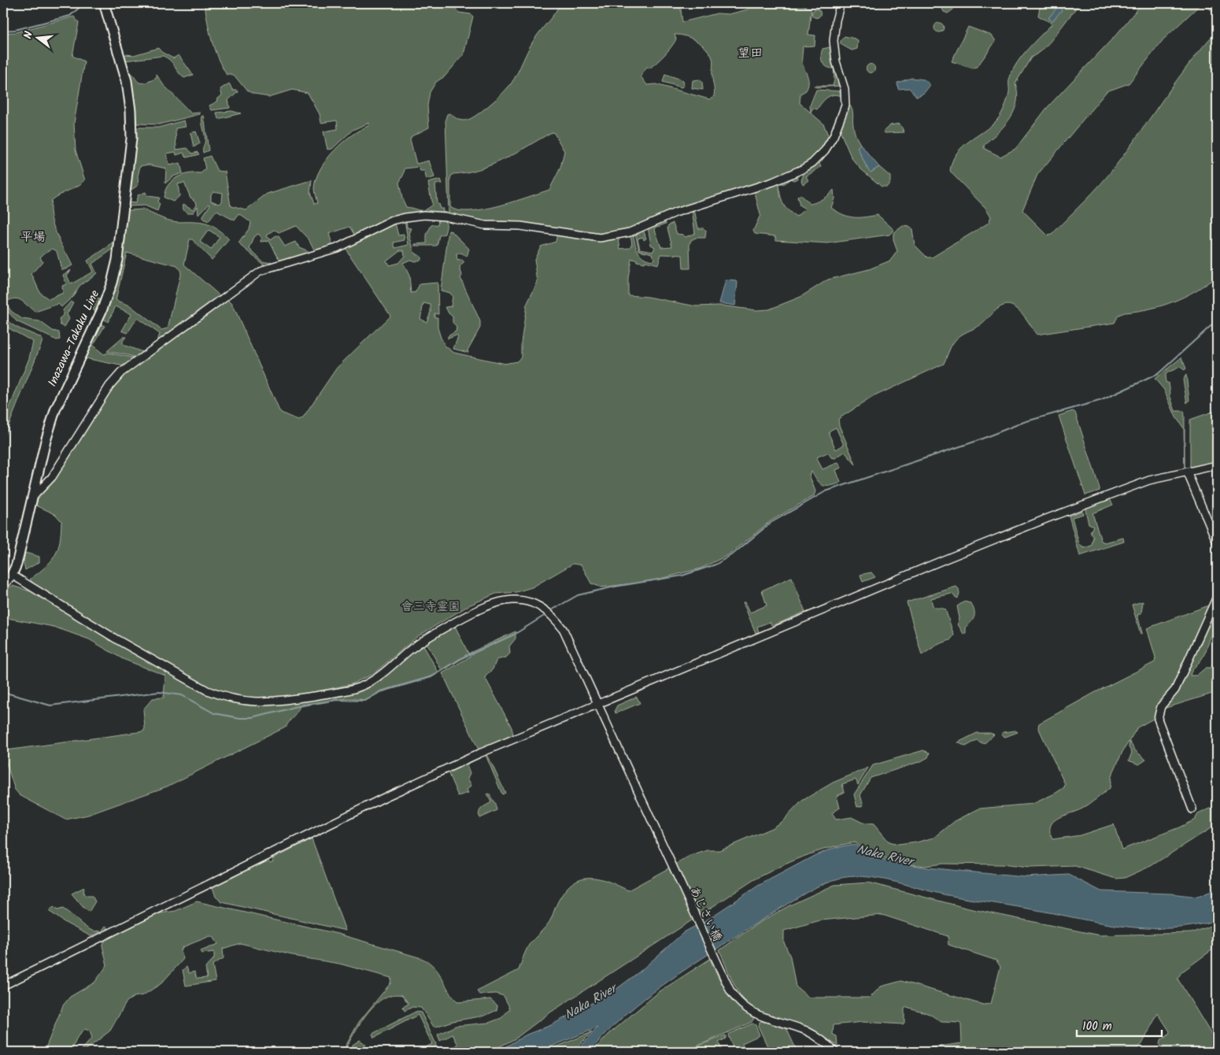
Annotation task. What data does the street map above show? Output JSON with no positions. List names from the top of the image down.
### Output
{
  "streets": {
    "main road": ["Inazawa-Takaku Line"],
    "street": ["あじさい橋"]
  },
  "crossings": [
    ["Inazawa-Takaku Line", "あじさい橋"]
  ],
  "districts": ["望田", "平場"],
  "water": ["Naka River"],
  "parks": ["會三寺霊園"],
  "scale_bar": "100 m",
  "north": "left"
}
